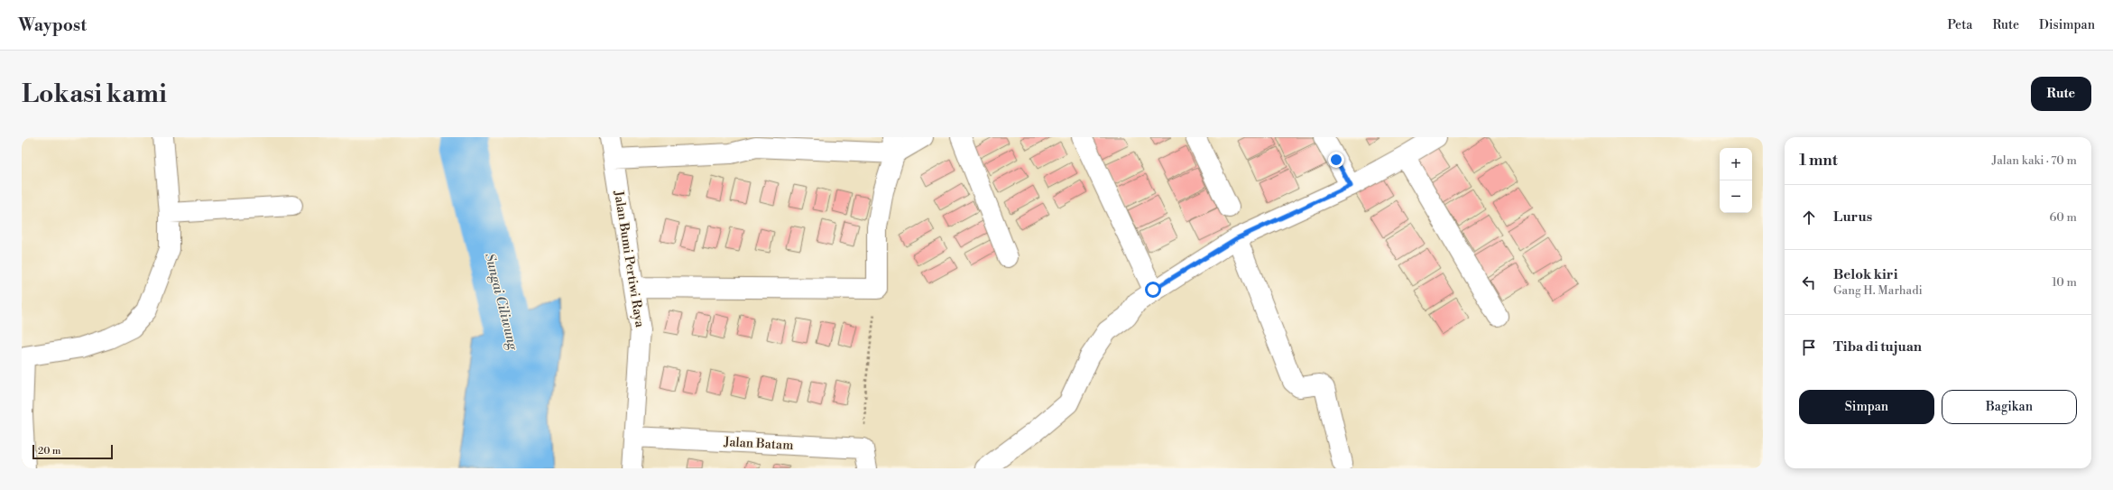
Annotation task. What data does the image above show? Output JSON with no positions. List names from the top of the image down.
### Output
{
  "streets": {
    "street": ["Jalan Bumi Pertiwi Raya", "Jalan Batam"]
  },
  "crossings": [
    ["Jalan Bumi Pertiwi Raya", "Jalan Batam"]
  ],
  "water": ["Sungai Ciliwung"],
  "scale_bar": "20 m",
  "page": {
    "header": "Waypost",
    "nav": ["Peta", "Rute", "Disimpan"],
    "buttons": [
      "Rute",
      ["Simpan", "Bagikan"]
    ],
    "title": "Lokasi kami",
    "heading": ["1 mnt", "Jalan kaki · 70 m"],
    "map_buttons": ["+", "−"],
    "list": [
      ["Lurus", "60 m"],
      ["Belok kiri", "Gang H. Marhadi", "10 m"],
      "Tiba di tujuan"
    ],
    "scale": "20 m"
  }
}
